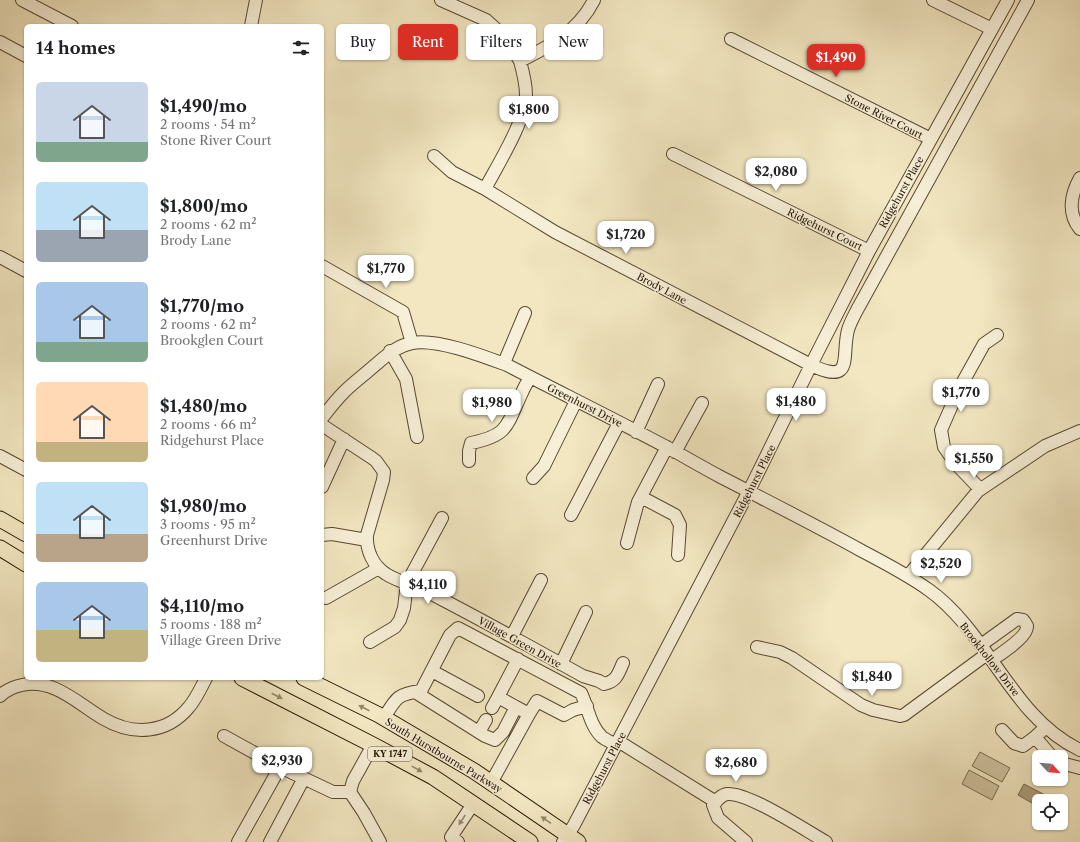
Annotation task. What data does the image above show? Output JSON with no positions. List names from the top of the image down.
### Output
{
  "streets": {
    "main road": ["KY 1747", "South Hurstbourne Parkway"],
    "street": [
      "Stone River Court",
      "Ridgehurst Place",
      "Ridgehurst Court",
      "Brody Lane",
      "Greenhurst Drive",
      "Village Green Drive",
      "Brookhollow Drive"
    ]
  },
  "crossings": [
    ["Stone River Court", "Ridgehurst Place"],
    ["Ridgehurst Place", "Ridgehurst Court"],
    ["Ridgehurst Place", "Brody Lane"],
    ["Ridgehurst Place", "Greenhurst Drive"],
    ["Ridgehurst Place", "Brookhollow Drive"],
    ["Ridgehurst Place", "South Hurstbourne Parkway"],
    ["Greenhurst Drive", "Brookhollow Drive"]
  ],
  "north": "bottom right",
  "page": {
    "chip": [
      "Buy",
      "Rent",
      "Filters",
      "New"
    ],
    "heading": "14 homes",
    "price": [
      "$1,490",
      "$1,800",
      "$2,080",
      "$1,720",
      "$1,770",
      "$1,770",
      "$1,480",
      "$1,980",
      "$1,550",
      "$2,520",
      "$4,110",
      "$1,840",
      "$2,930",
      "$2,680"
    ],
    "list": [
      {
        "name": "$1,490/mo",
        "note": "2 rooms · 54 m² · Stone River Court"
      },
      {
        "name": "$1,800/mo",
        "note": "2 rooms · 62 m² · Brody Lane"
      },
      {
        "name": "$1,770/mo",
        "note": "2 rooms · 62 m² · Brookglen Court"
      },
      {
        "name": "$1,480/mo",
        "note": "2 rooms · 66 m² · Ridgehurst Place"
      },
      {
        "name": "$1,980/mo",
        "note": "3 rooms · 95 m² · Greenhurst Drive"
      },
      {
        "name": "$4,110/mo",
        "note": "5 rooms · 188 m² · Village Green Drive"
      }
    ]
  }
}
